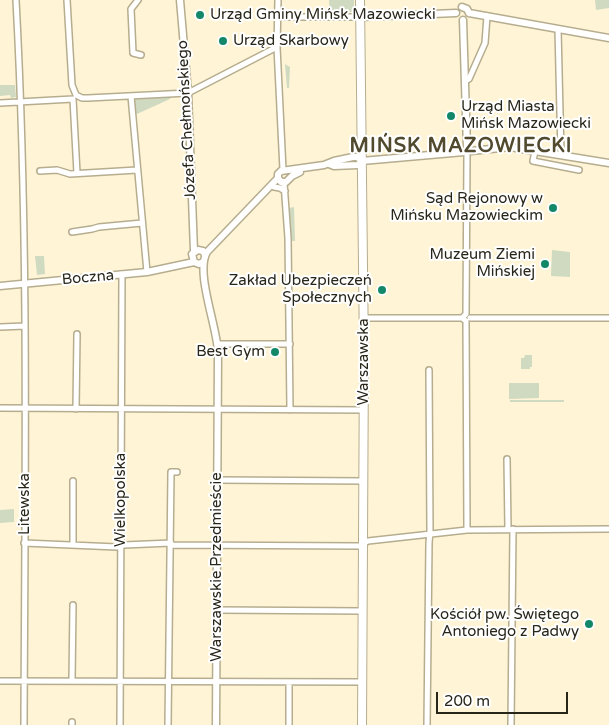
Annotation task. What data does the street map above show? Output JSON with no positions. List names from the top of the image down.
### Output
{
  "streets": {
    "main road": ["Warszawska"],
    "street": [
      "Józefa Chełmońskiego",
      "Boczna",
      "Wielkopolska",
      "Litewska",
      "Warszawskie Przedmieście"
    ]
  },
  "crossings": [
    ["Józefa Chełmońskiego", "Boczna"],
    ["Józefa Chełmońskiego", "Warszawskie Przedmieście"],
    ["Boczna", "Wielkopolska"],
    ["Boczna", "Litewska"]
  ],
  "districts": ["MIŃSK MAZOWIECKI"],
  "places": [
    "Urząd Gminy Mińsk Mazowiecki",
    "Urząd Skarbowy",
    "Urząd Miasta Mińsk Mazowiecki",
    "Sąd Rejonowy w Mińsku Mazowieckim",
    "Muzeum Ziemi Mińskiej",
    "Zakład Ubezpieczeń Społecznych",
    "Best Gym",
    "Kościół pw. Świętego Antoniego z Padwy"
  ],
  "scale_bar": "200 m"
}
